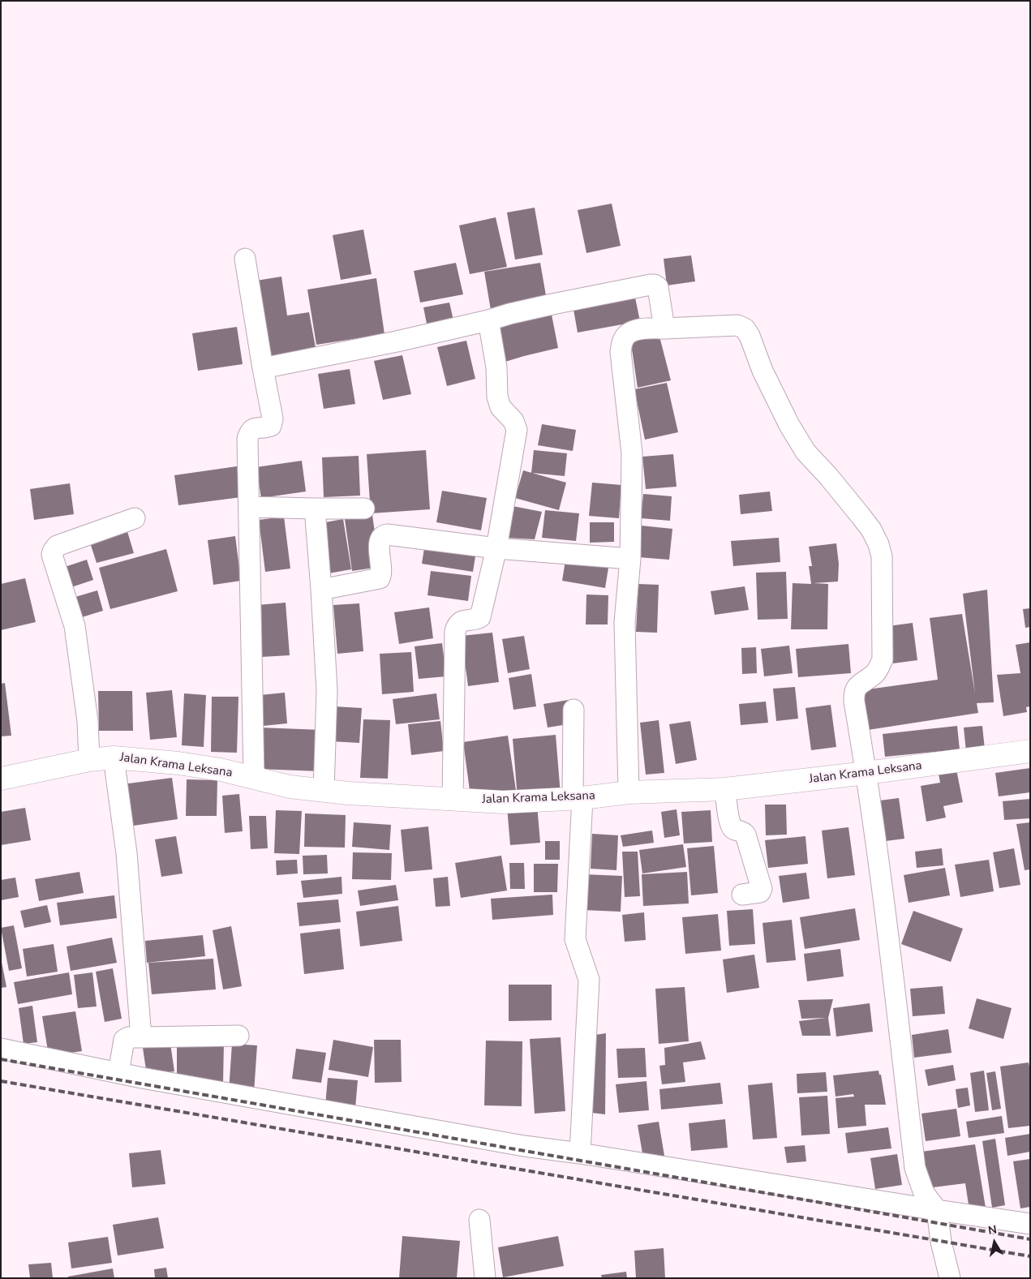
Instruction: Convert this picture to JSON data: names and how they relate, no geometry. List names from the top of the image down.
{
  "streets": {
    "street": ["Jalan Krama Leksana"]
  },
  "north": "top"
}
